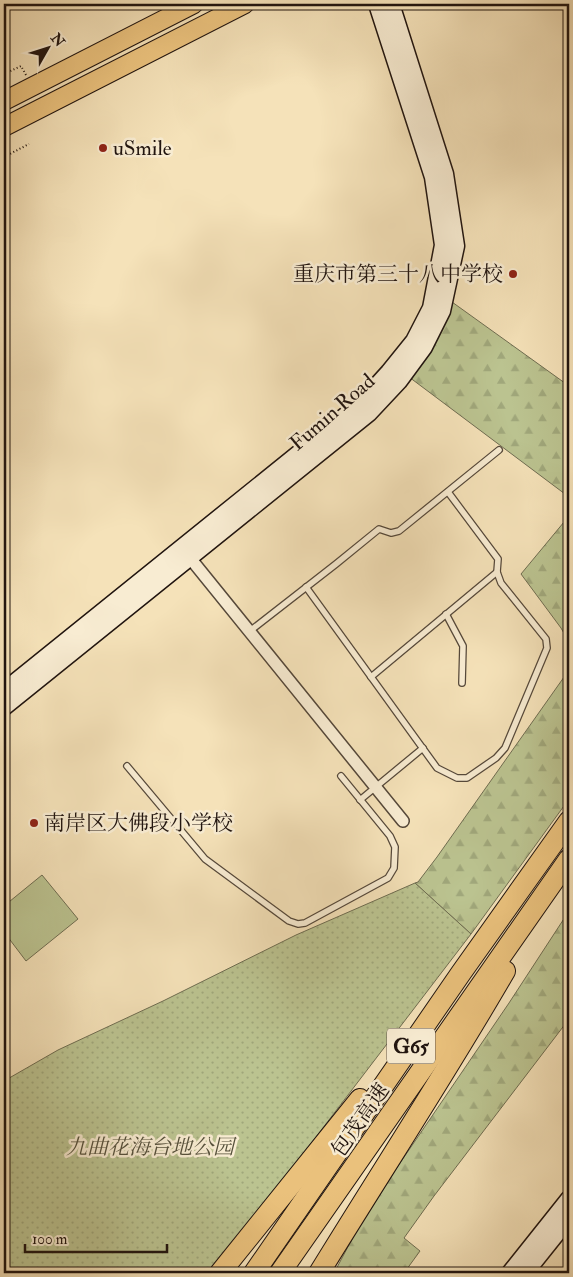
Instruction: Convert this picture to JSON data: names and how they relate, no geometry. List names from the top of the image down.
{
  "streets": {
    "highway": ["G65", "包茂高速"],
    "main road": ["Fumin Road"]
  },
  "parks": ["九曲花海台地公园"],
  "places": ["uSmile", "重庆市第三十八中学校", "南岸区大佛段小学校"],
  "scale_bar": "100 m",
  "north": "top right"
}
